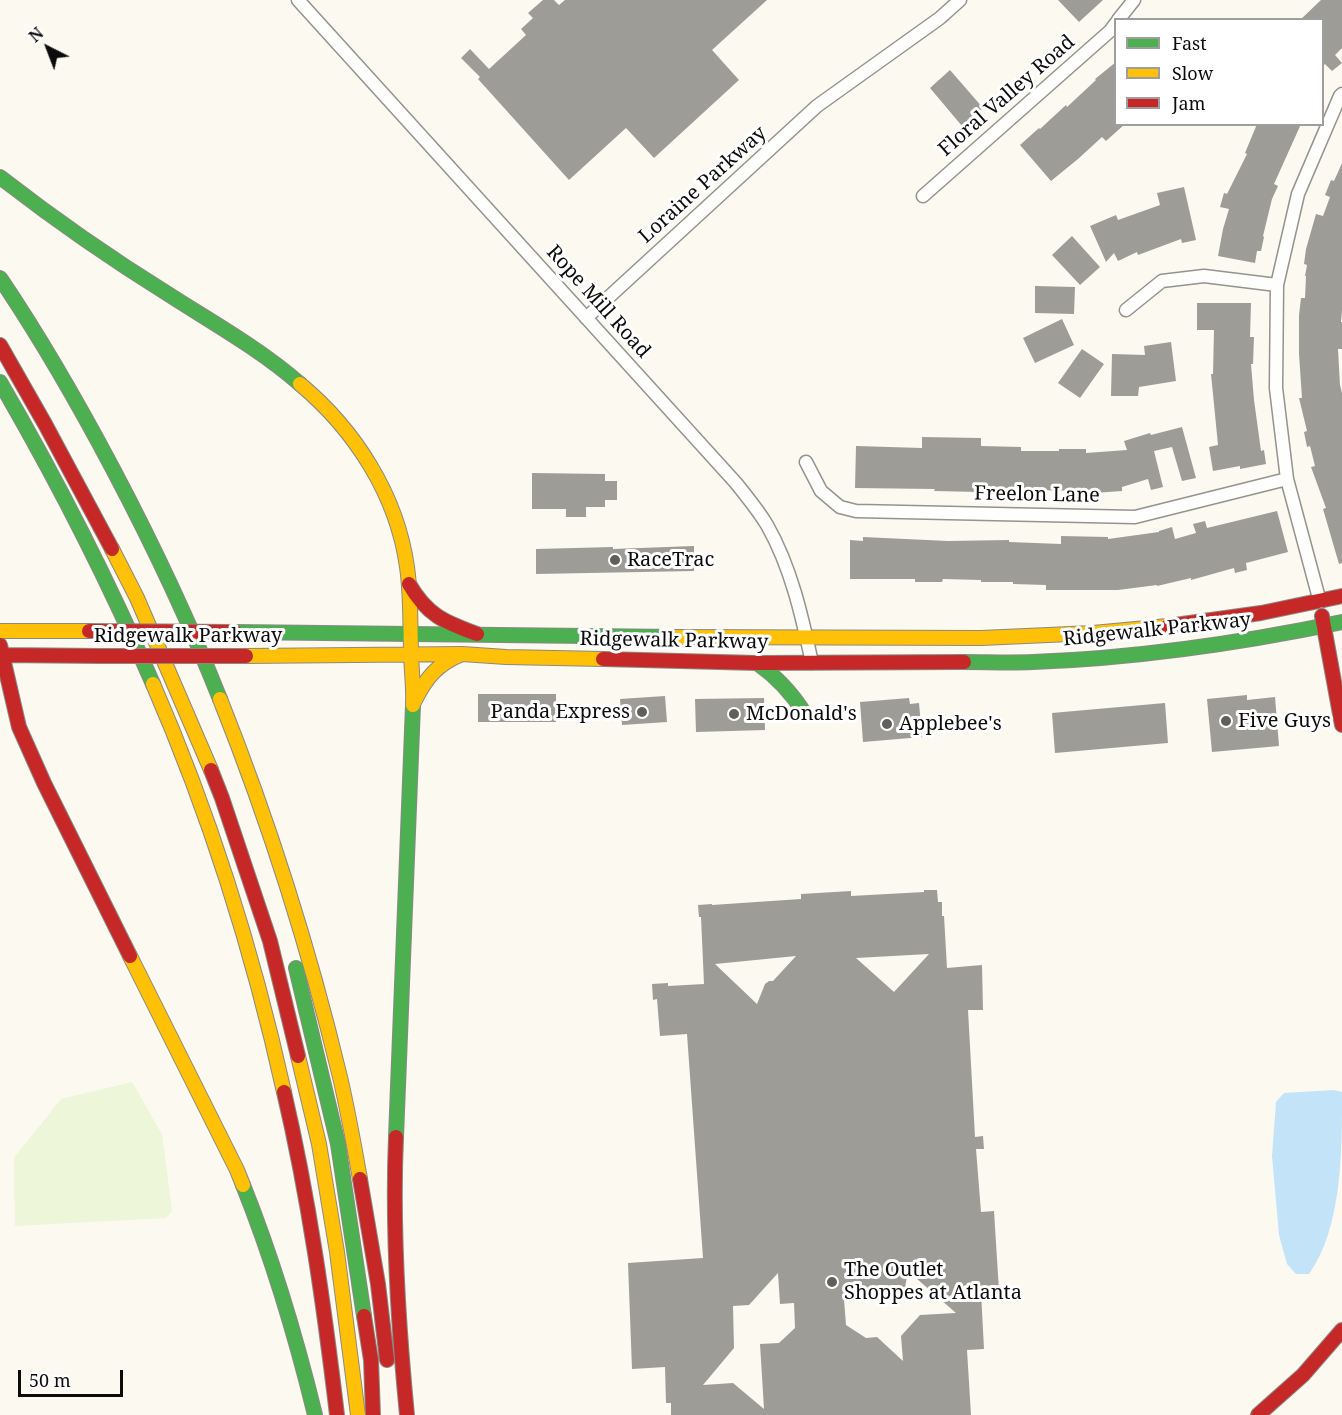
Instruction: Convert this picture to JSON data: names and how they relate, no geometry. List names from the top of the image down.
{
  "streets": {
    "main road": ["Ridgewalk Parkway"],
    "street": [
      "Floral Valley Road",
      "Loraine Parkway",
      "Rope Mill Road",
      "Freelon Lane"
    ]
  },
  "crossings": [
    ["Loraine Parkway", "Rope Mill Road"],
    ["Rope Mill Road", "Ridgewalk Parkway"]
  ],
  "places": [
    "RaceTrac",
    "Panda Express",
    "McDonald's",
    "Five Guys",
    "Applebee's",
    "The Outlet Shoppes at Atlanta"
  ],
  "legend": ["Fast", "Slow", "Jam"],
  "scale_bar": "50 m",
  "north": "top left"
}
